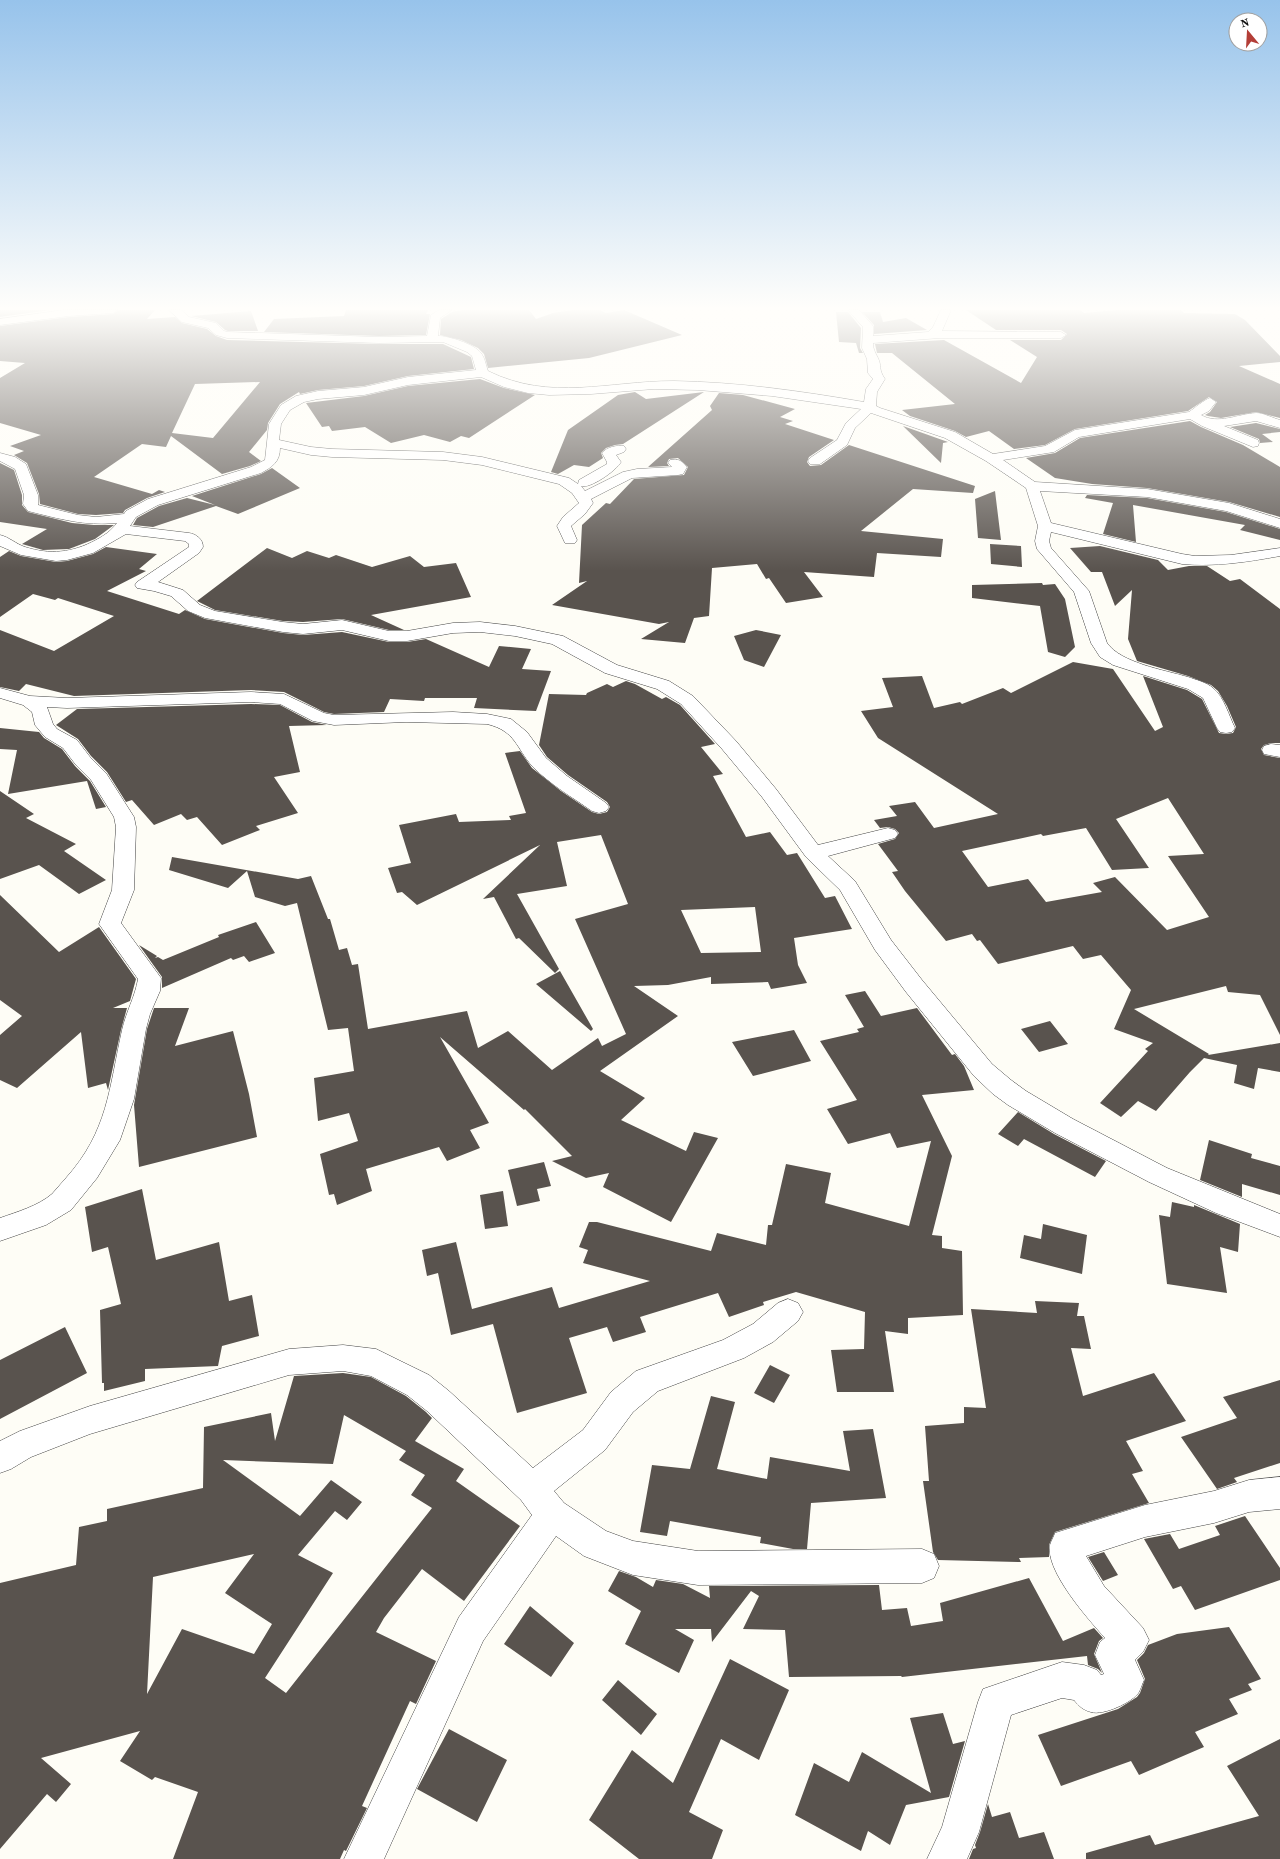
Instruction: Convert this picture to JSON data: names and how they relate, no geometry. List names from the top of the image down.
{
  "north": "top"
}
